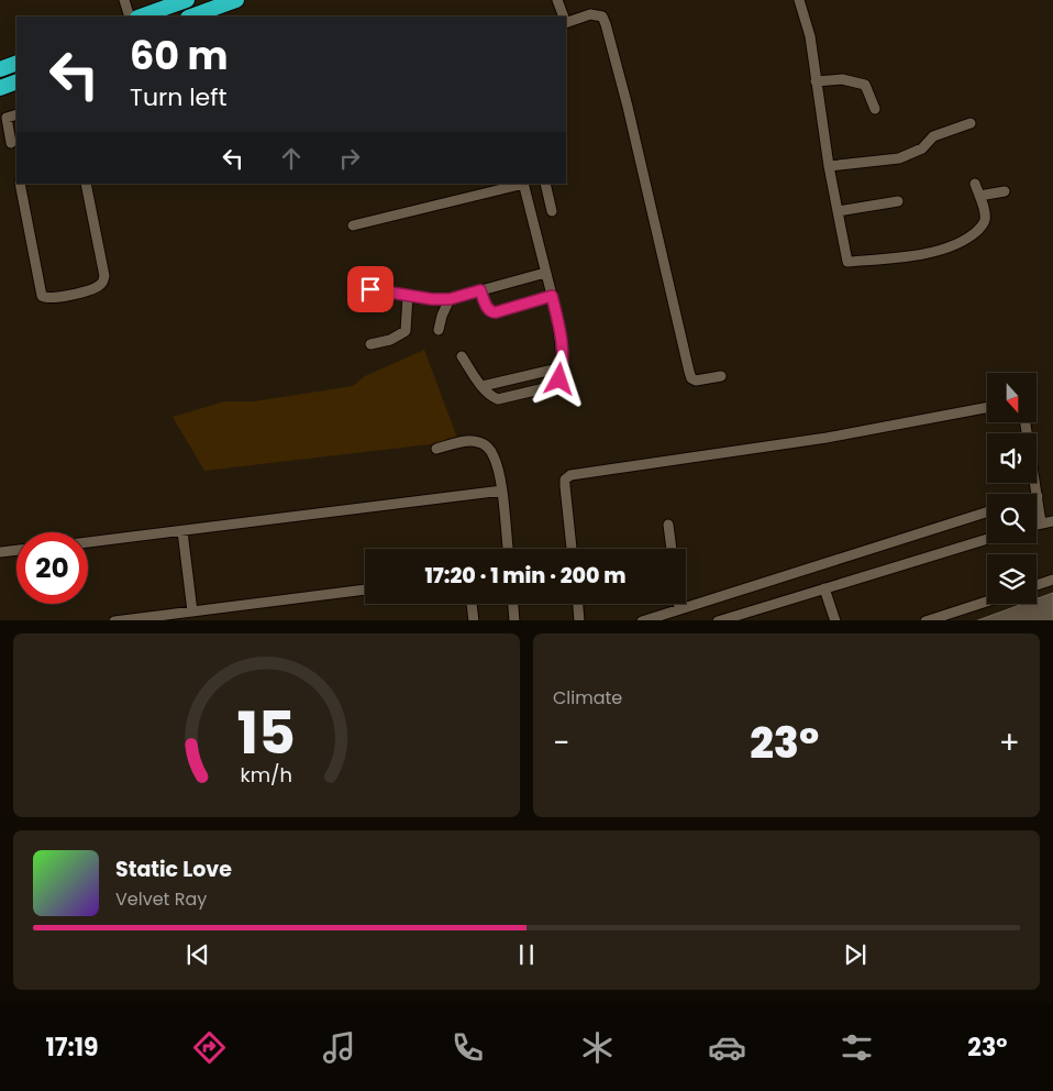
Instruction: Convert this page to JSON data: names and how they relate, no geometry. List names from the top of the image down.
{
  "north": "bottom",
  "page": {
    "turn": ["60 m", "Turn left"],
    "limit": "20",
    "trip": "17:20 · 1 min · 200 m",
    "tile": "Climate",
    "heat": ["−", "23°", "+"],
    "song": ["Static Love", "Velvet Ray"],
    "tabs": ["17:19", "23°"],
    "gauge": ["15", "km/h"]
  }
}
